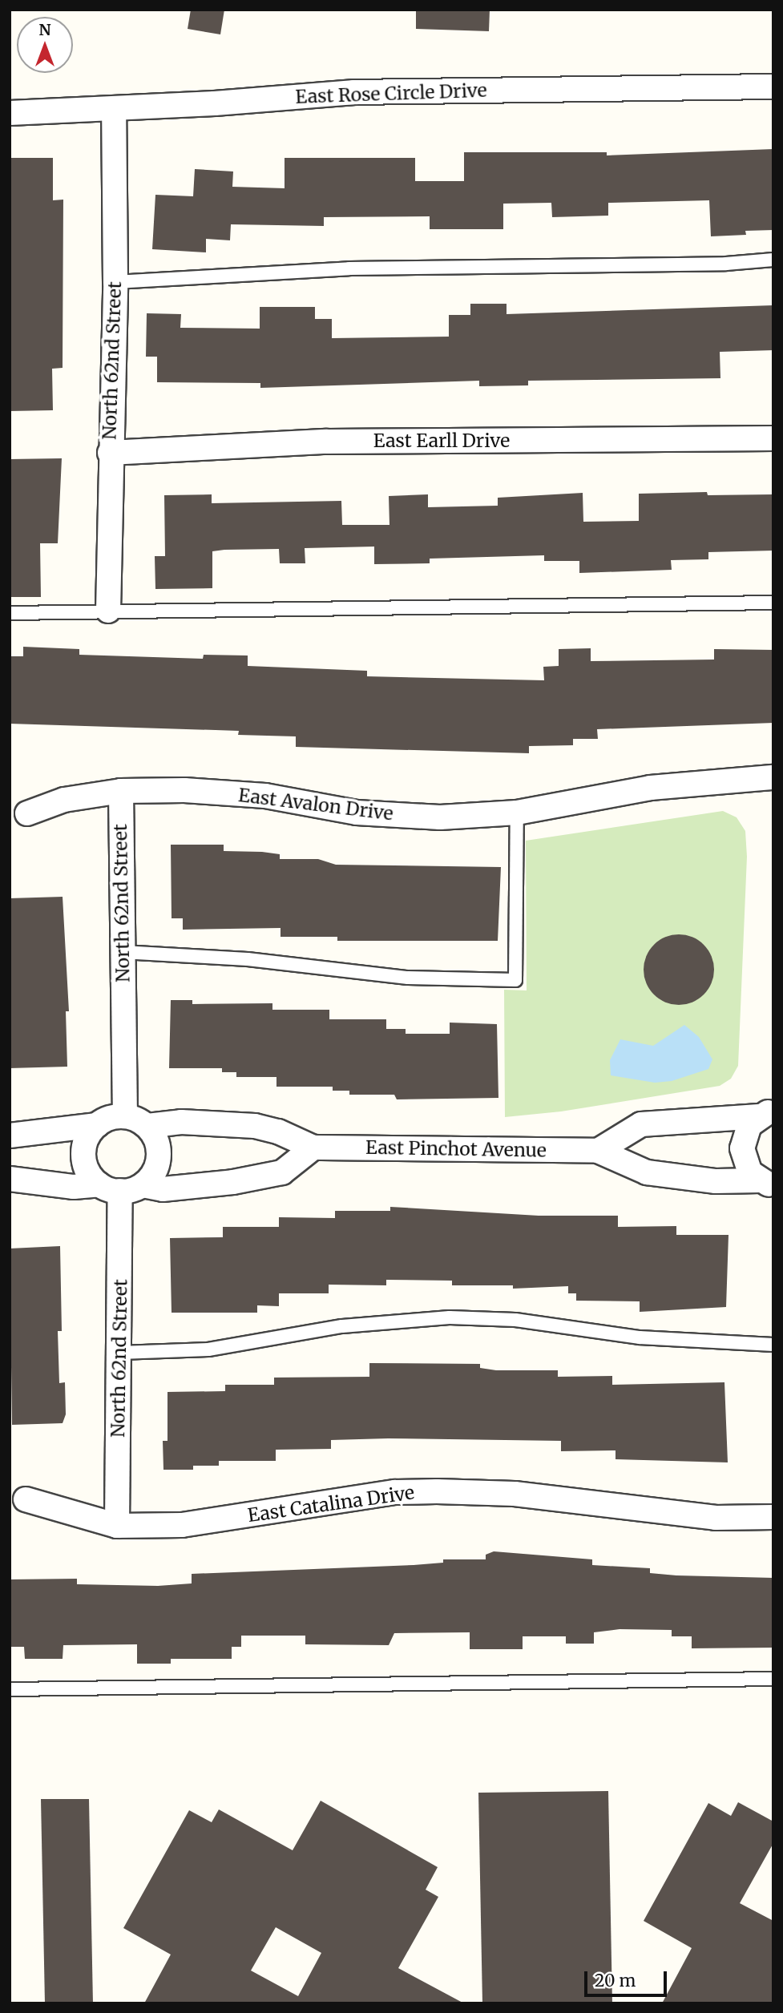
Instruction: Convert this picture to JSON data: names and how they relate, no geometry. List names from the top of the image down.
{
  "streets": {
    "street": [
      "East Rose Circle Drive",
      "North 62nd Street",
      "East Earll Drive",
      "East Avalon Drive",
      "East Pinchot Avenue",
      "East Catalina Drive"
    ]
  },
  "crossings": [
    ["East Rose Circle Drive", "North 62nd Street"],
    ["North 62nd Street", "East Earll Drive"],
    ["North 62nd Street", "East Avalon Drive"],
    ["North 62nd Street", "East Pinchot Avenue"],
    ["North 62nd Street", "East Catalina Drive"]
  ],
  "scale_bar": "20 m",
  "north": "top"
}
